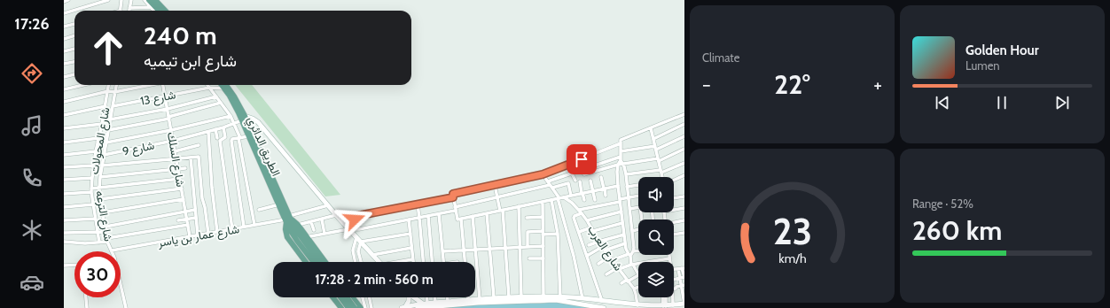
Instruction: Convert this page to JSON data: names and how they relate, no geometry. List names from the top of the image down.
{
  "streets": {
    "main road": ["الطريق الدائري"],
    "street": [
      "شارع 13",
      "شارع المحولات",
      "شارع 9",
      "شارع السلك",
      "شارع الترعه",
      "شارع عمار بن ياسر",
      "شارع العرب"
    ]
  },
  "crossings": [
    ["شارع 13", "الطريق الدائري"],
    ["شارع 13", "شارع السلك"],
    ["شارع 13", "شارع الترعه"],
    ["شارع المحولات", "شارع 9"],
    ["الطريق الدائري", "شارع 9"],
    ["الطريق الدائري", "شارع عمار بن ياسر"],
    ["شارع 9", "شارع السلك"],
    ["شارع 9", "شارع الترعه"],
    ["شارع السلك", "شارع عمار بن ياسر"],
    ["شارع الترعه", "شارع عمار بن ياسر"]
  ],
  "page": {
    "tabs": "17:26",
    "tile": [
      "Climate",
      ["Range · 52%", "260 km"]
    ],
    "turn": ["240 m", "شارع ابن تيميه"],
    "song": ["Golden Hour", "Lumen"],
    "heat": ["−", "22°", "+"],
    "limit": "30",
    "trip": "17:28 · 2 min · 560 m",
    "gauge": ["23", "km/h"]
  }
}
